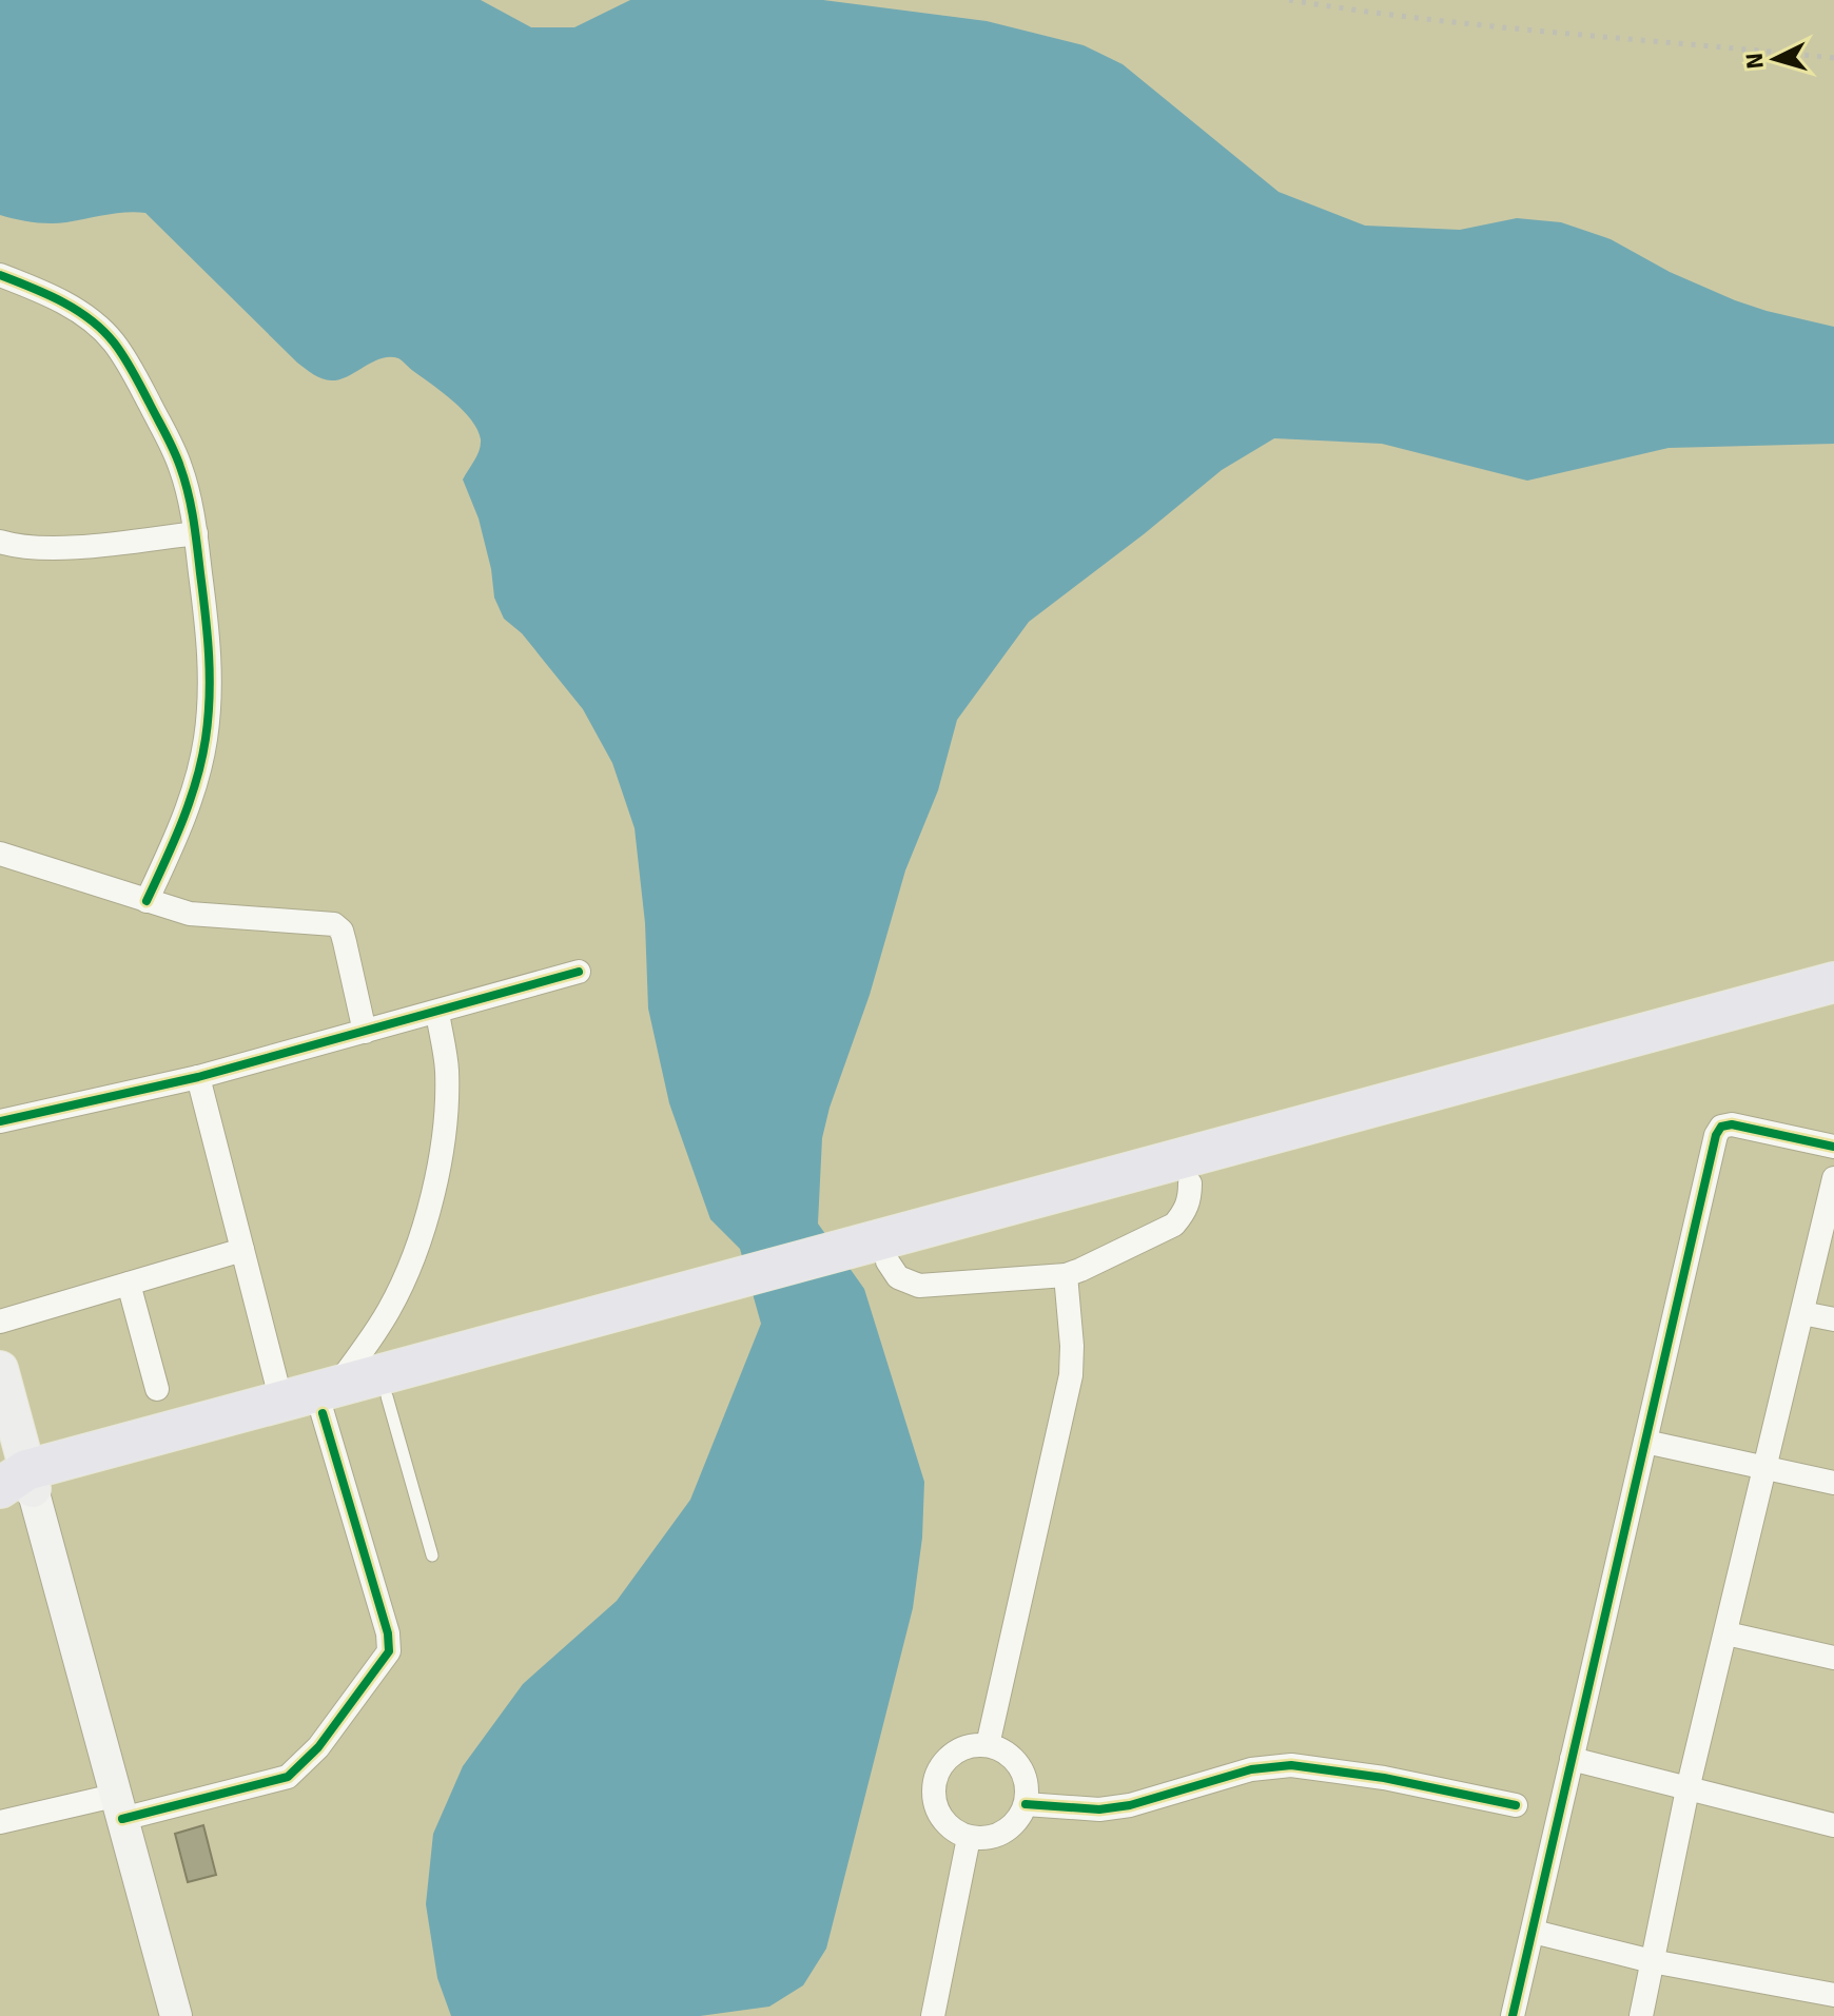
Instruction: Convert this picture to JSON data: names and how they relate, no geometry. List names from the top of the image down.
{
  "north": "left"
}
